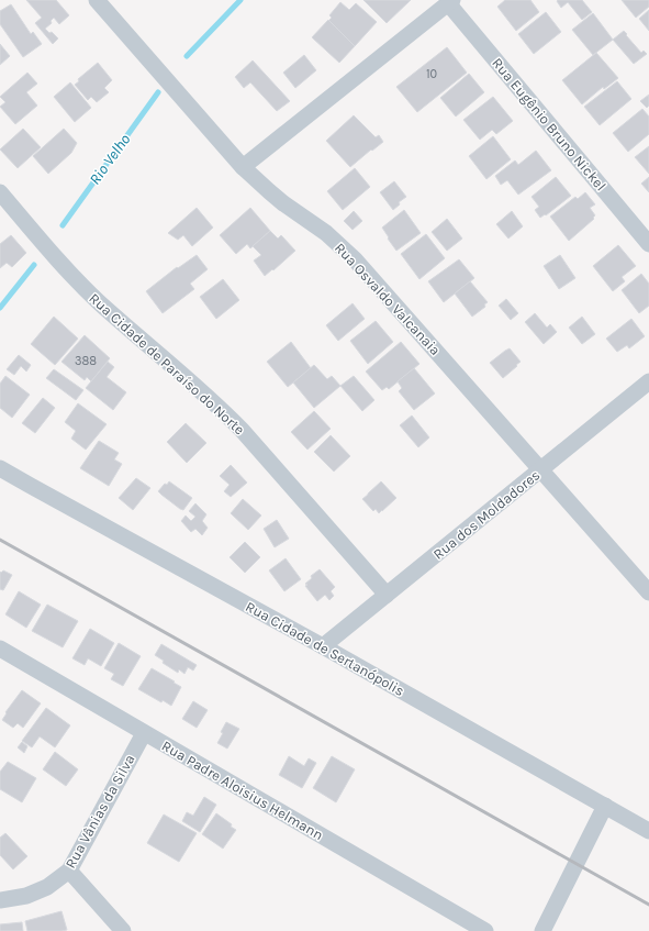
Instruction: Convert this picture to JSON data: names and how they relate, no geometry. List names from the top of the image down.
{
  "streets": {
    "street": [
      "Rua Eugênio Bruno Nickel",
      "Rua Osvaldo Valcanaia",
      "Rua Cidade de Paraíso do Norte",
      "Rua dos Moldadores",
      "Rua Cidade de Sertanópolis",
      "Rua Padre Aloisius Helmann",
      "Rua Vânias da Silva"
    ]
  },
  "crossings": [
    ["Rua Osvaldo Valcanaia", "Rua dos Moldadores"],
    ["Rua Cidade de Paraíso do Norte", "Rua dos Moldadores"],
    ["Rua dos Moldadores", "Rua Cidade de Sertanópolis"],
    ["Rua Padre Aloisius Helmann", "Rua Vânias da Silva"]
  ],
  "water": ["Rio Velho"],
  "house_numbers": ["10", "388"]
}
